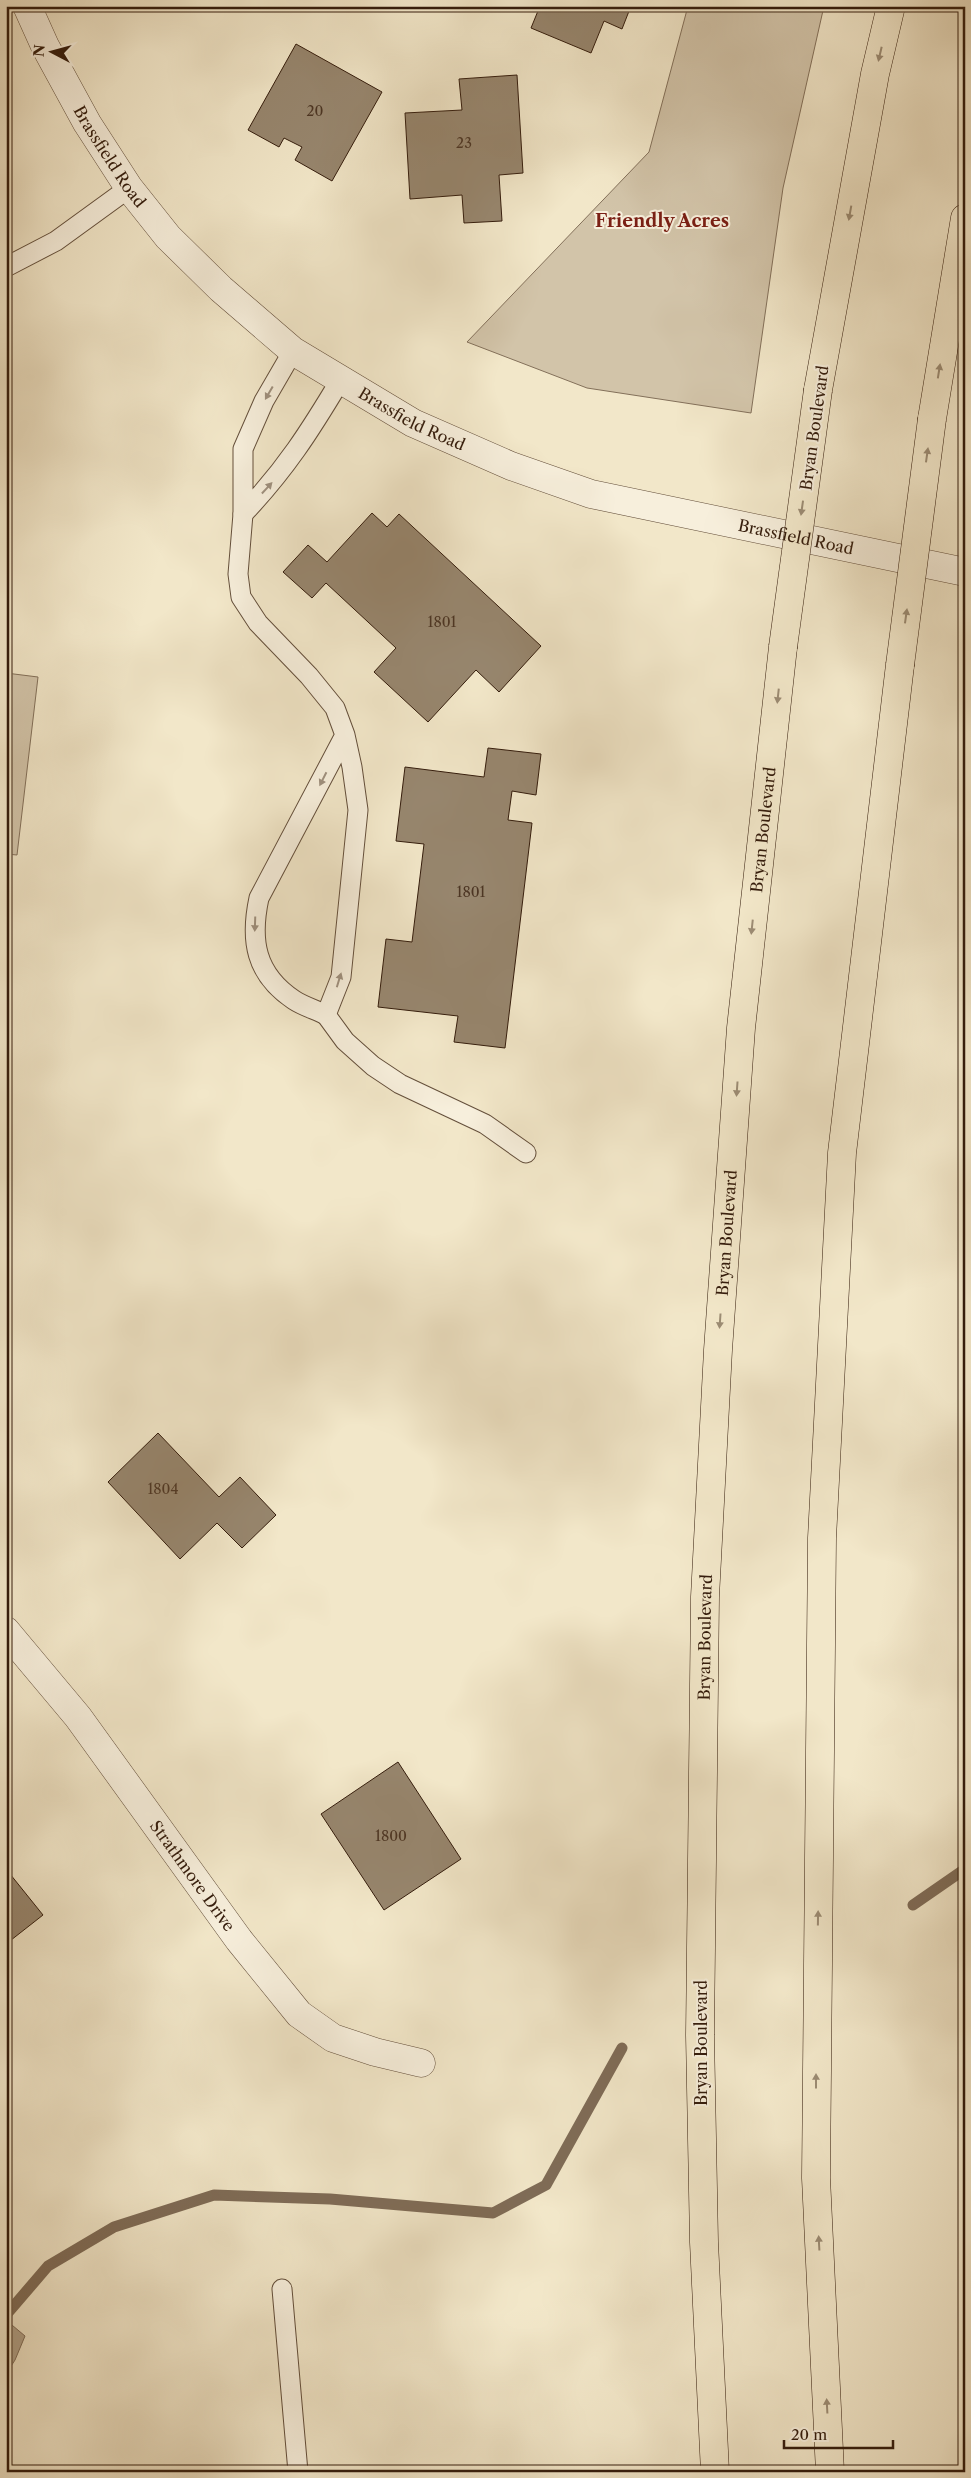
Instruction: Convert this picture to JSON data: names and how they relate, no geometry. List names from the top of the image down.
{
  "streets": {
    "highway": ["Bryan Boulevard"],
    "street": ["Brassfield Road", "Strathmore Drive"]
  },
  "districts": ["Friendly Acres"],
  "house_numbers": [
    "20",
    "23",
    "1801",
    "1801",
    "1804",
    "1800"
  ],
  "scale_bar": "20 m",
  "north": "left"
}
